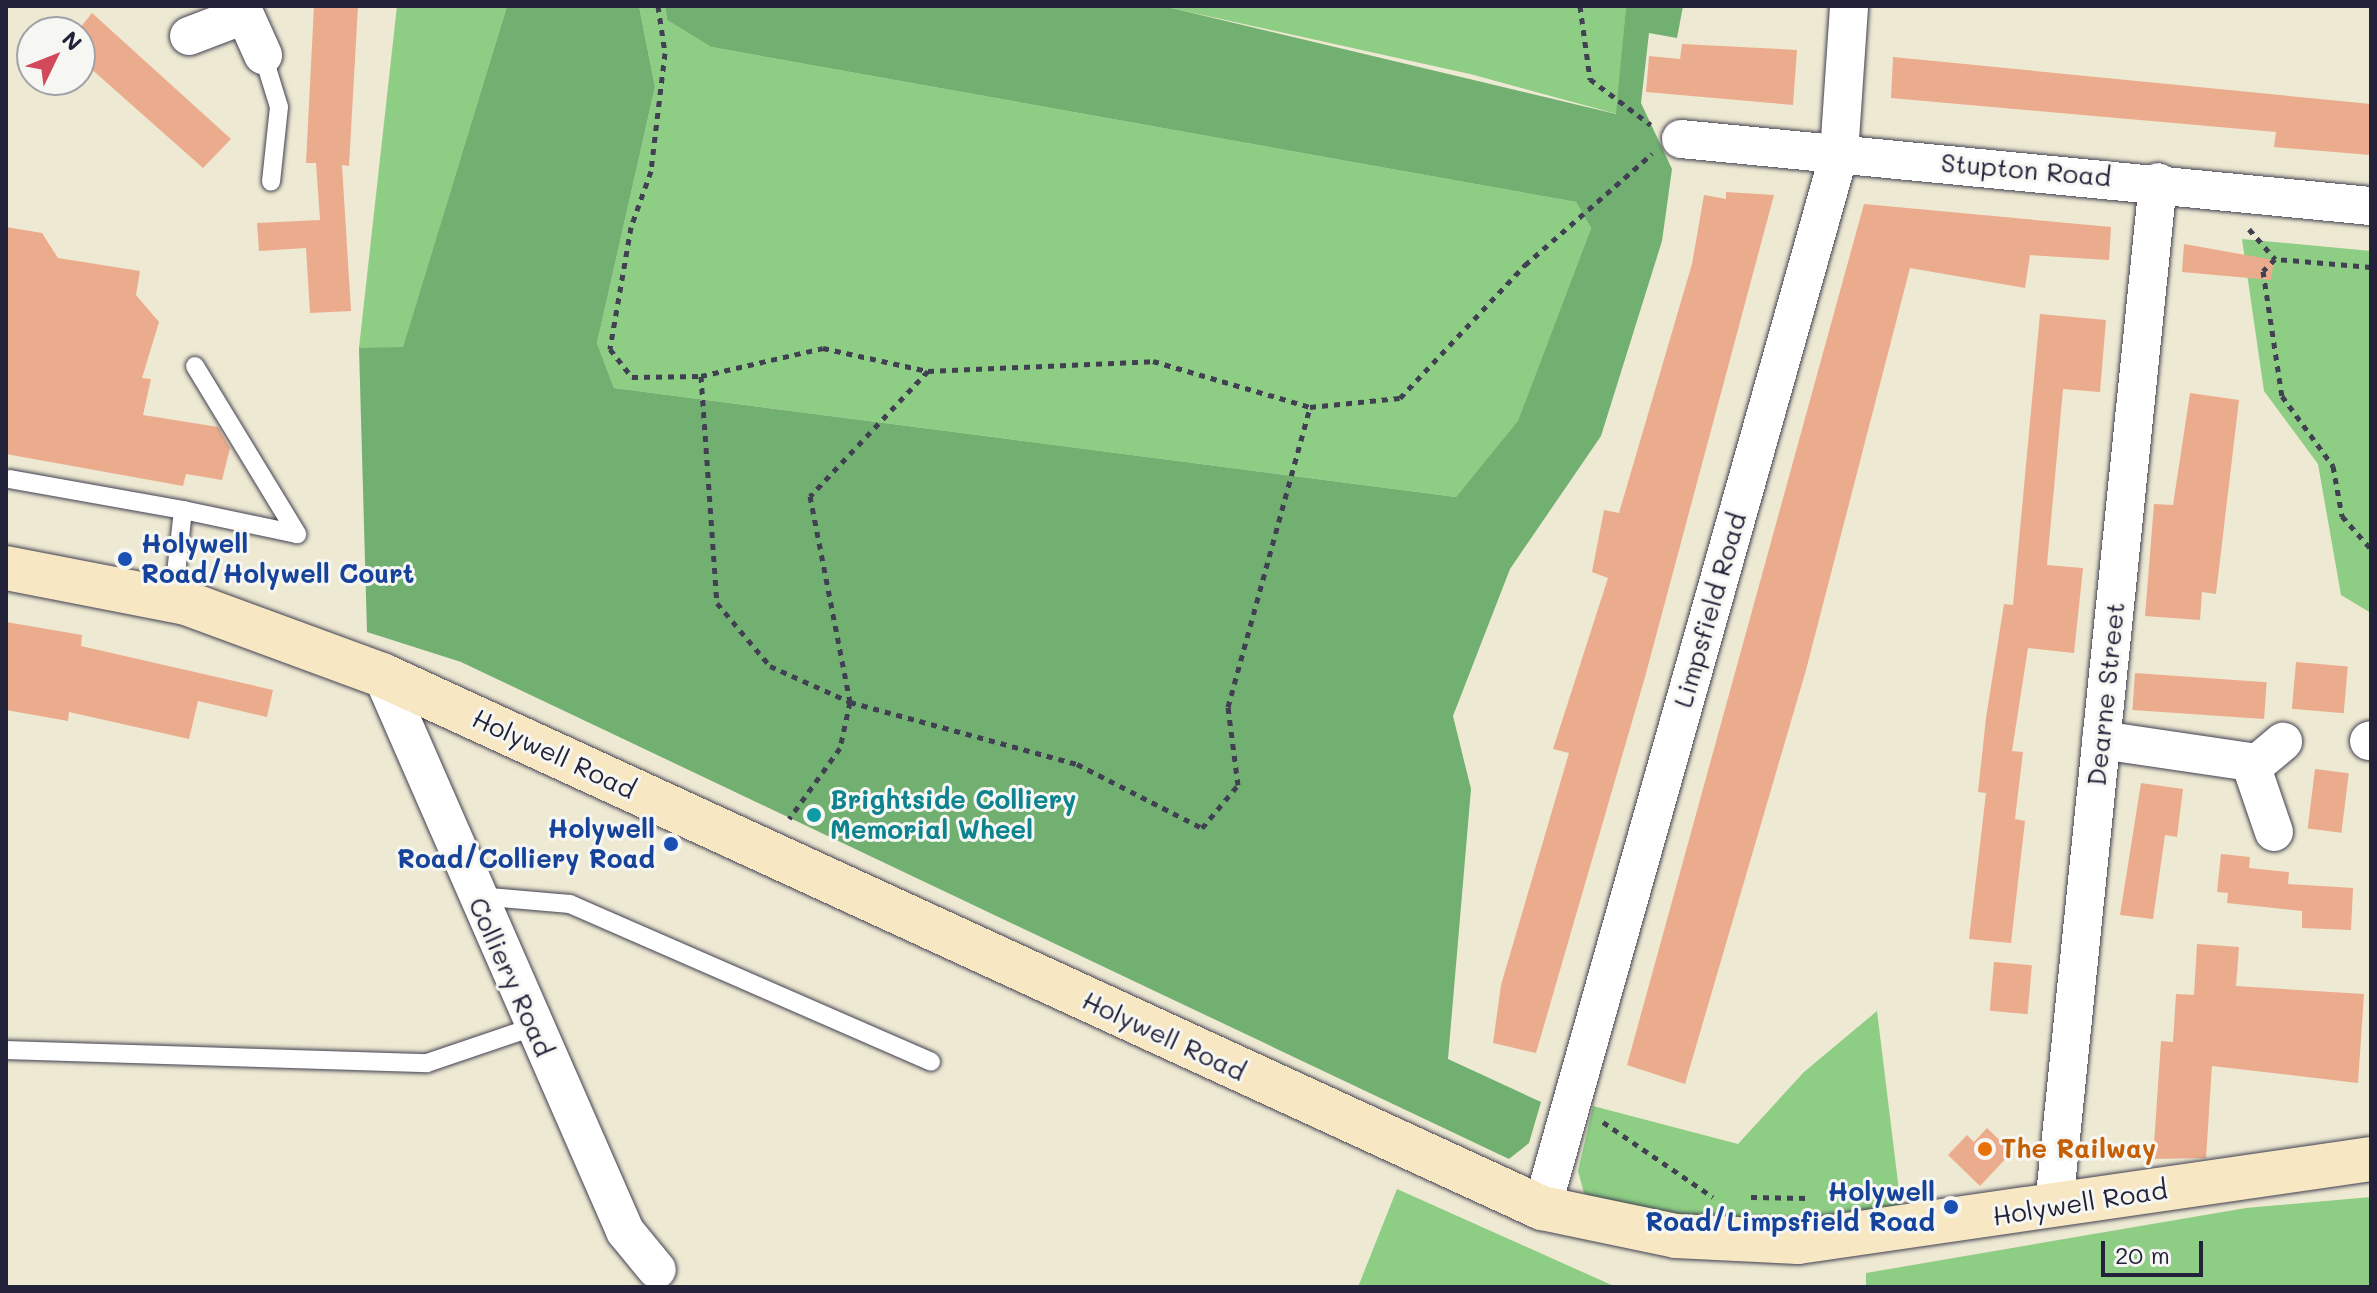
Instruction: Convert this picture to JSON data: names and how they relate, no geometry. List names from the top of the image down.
{
  "streets": {
    "main road": ["Holywell Road"],
    "street": [
      "Stupton Road",
      "Limpsfield Road",
      "Dearne Street",
      "Colliery Road"
    ]
  },
  "crossings": [
    ["Stupton Road", "Limpsfield Road"],
    ["Stupton Road", "Dearne Street"],
    ["Limpsfield Road", "Holywell Road"],
    ["Dearne Street", "Holywell Road"],
    ["Holywell Road", "Colliery Road"]
  ],
  "places": [
    "Holywell Road/Holywell Court",
    "Brightside Colliery Memorial Wheel",
    "Holywell Road/Colliery Road",
    "The Railway",
    "Holywell Road/Limpsfield Road"
  ],
  "scale_bar": "20 m",
  "north": "top right"
}
